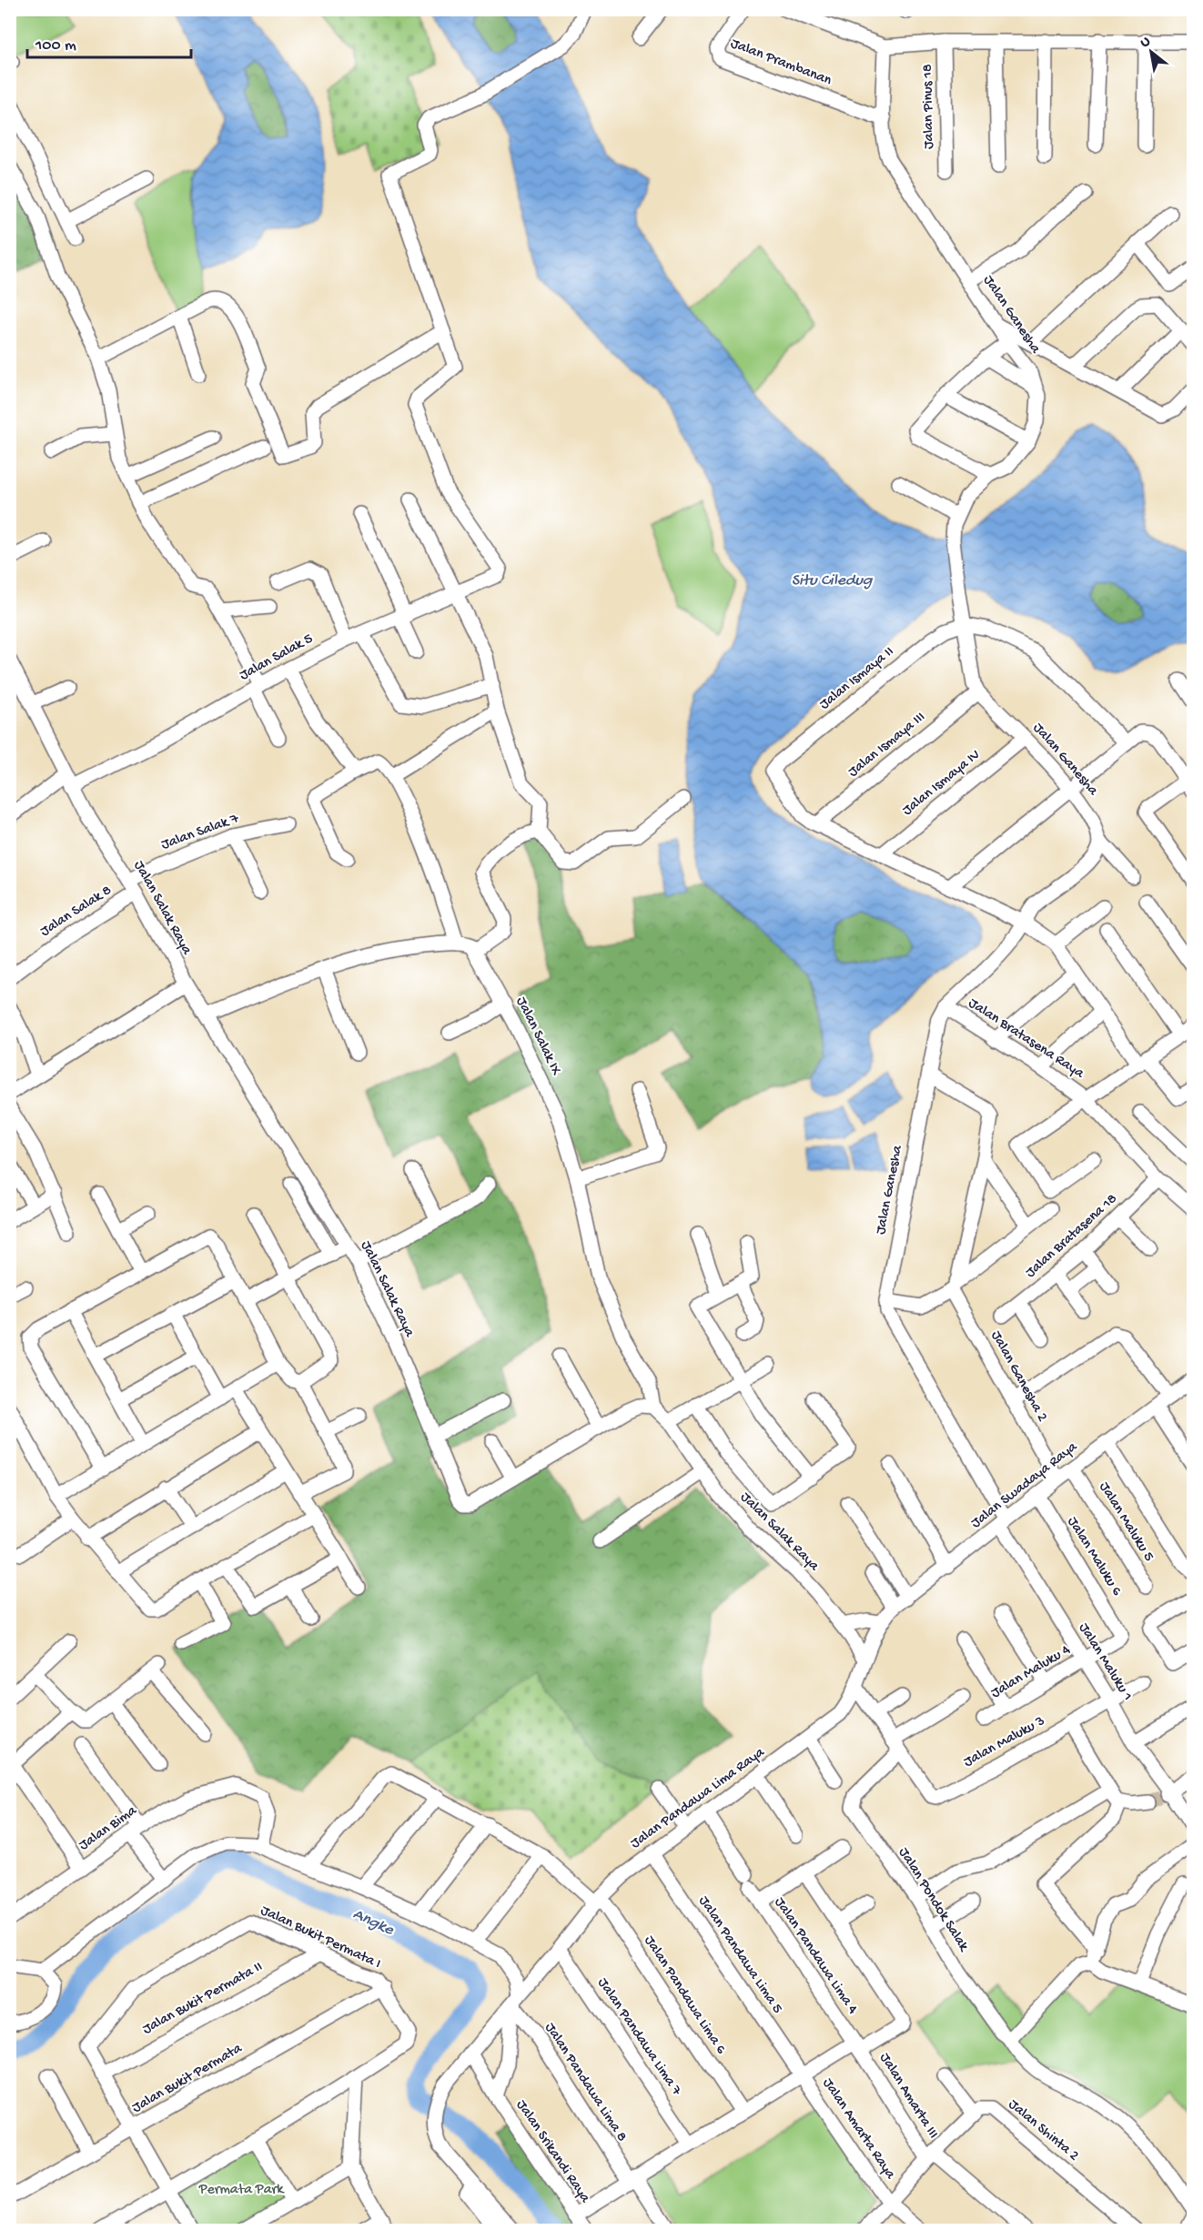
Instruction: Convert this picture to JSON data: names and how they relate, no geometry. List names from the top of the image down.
{
  "streets": {
    "street": [
      "Jalan Prambanan",
      "Jalan Pinus 18",
      "Jalan Ganesha",
      "Jalan Salak 5",
      "Jalan Ismaya II",
      "Jalan Ismaya III",
      "Jalan Ismaya IV",
      "Jalan Salak 7",
      "Jalan Salak Raya",
      "Jalan Salak 8",
      "Jalan Salak IX",
      "Jalan Bratasena Raya",
      "Jalan Bratasena 18",
      "Jalan Ganesha 2",
      "Jalan Swadaya Raya",
      "Jalan Maluku 5",
      "Jalan Maluku 6",
      "Jalan Maluku 1",
      "Jalan Maluku 4",
      "Jalan Maluku 3",
      "Jalan Pandawa Lima Raya",
      "Jalan Bima",
      "Jalan Pondok Salak",
      "Jalan Bukit Permata I",
      "Jalan Pandawa Lima 5",
      "Jalan Pandawa Lima 4",
      "Jalan Pandawa Lima 6",
      "Jalan Bukit Permata II",
      "Jalan Pandawa Lima 7",
      "Jalan Bukit Permata",
      "Jalan Pandawa Lima 8",
      "Jalan Amarta III",
      "Jalan Amarta Raya",
      "Jalan Shinta 2",
      "Jalan Srikandi Raya"
    ]
  },
  "crossings": [
    ["Jalan Prambanan", "Jalan Ganesha"],
    ["Jalan Ganesha", "Jalan Ismaya II"],
    ["Jalan Ganesha", "Jalan Ismaya III"],
    ["Jalan Ganesha", "Jalan Ismaya IV"],
    ["Jalan Ganesha", "Jalan Bratasena Raya"],
    ["Jalan Salak 5", "Jalan Salak Raya"],
    ["Jalan Ismaya II", "Jalan Ismaya III"],
    ["Jalan Salak 7", "Jalan Salak Raya"],
    ["Jalan Salak 7", "Jalan Salak 8"],
    ["Jalan Salak Raya", "Jalan Salak 8"],
    ["Jalan Salak Raya", "Jalan Salak IX"],
    ["Jalan Salak Raya", "Jalan Pandawa Lima Raya"],
    ["Jalan Bratasena Raya", "Jalan Bratasena 18"],
    ["Jalan Ganesha 2", "Jalan Swadaya Raya"],
    ["Jalan Swadaya Raya", "Jalan Maluku 5"],
    ["Jalan Swadaya Raya", "Jalan Maluku 6"],
    ["Jalan Swadaya Raya", "Jalan Maluku 1"],
    ["Jalan Swadaya Raya", "Jalan Pandawa Lima Raya"],
    ["Jalan Maluku 6", "Jalan Maluku 4"],
    ["Jalan Maluku 1", "Jalan Maluku 4"],
    ["Jalan Maluku 1", "Jalan Maluku 3"],
    ["Jalan Maluku 3", "Jalan Pondok Salak"],
    ["Jalan Pandawa Lima Raya", "Jalan Pandawa Lima 5"],
    ["Jalan Pandawa Lima Raya", "Jalan Pandawa Lima 4"],
    ["Jalan Pandawa Lima Raya", "Jalan Pandawa Lima 6"],
    ["Jalan Pandawa Lima Raya", "Jalan Pandawa Lima 7"],
    ["Jalan Pandawa Lima Raya", "Jalan Pandawa Lima 8"],
    ["Jalan Pandawa Lima Raya", "Jalan Srikandi Raya"],
    ["Jalan Bukit Permata I", "Jalan Bukit Permata II"],
    ["Jalan Bukit Permata I", "Jalan Bukit Permata"],
    ["Jalan Pandawa Lima 5", "Jalan Amarta Raya"],
    ["Jalan Pandawa Lima 4", "Jalan Amarta III"],
    ["Jalan Pandawa Lima 8", "Jalan Srikandi Raya"]
  ],
  "water": ["Situ Ciledug", "Angke"],
  "parks": ["Permata Park"],
  "scale_bar": "100 m",
  "north": "top left"
}
